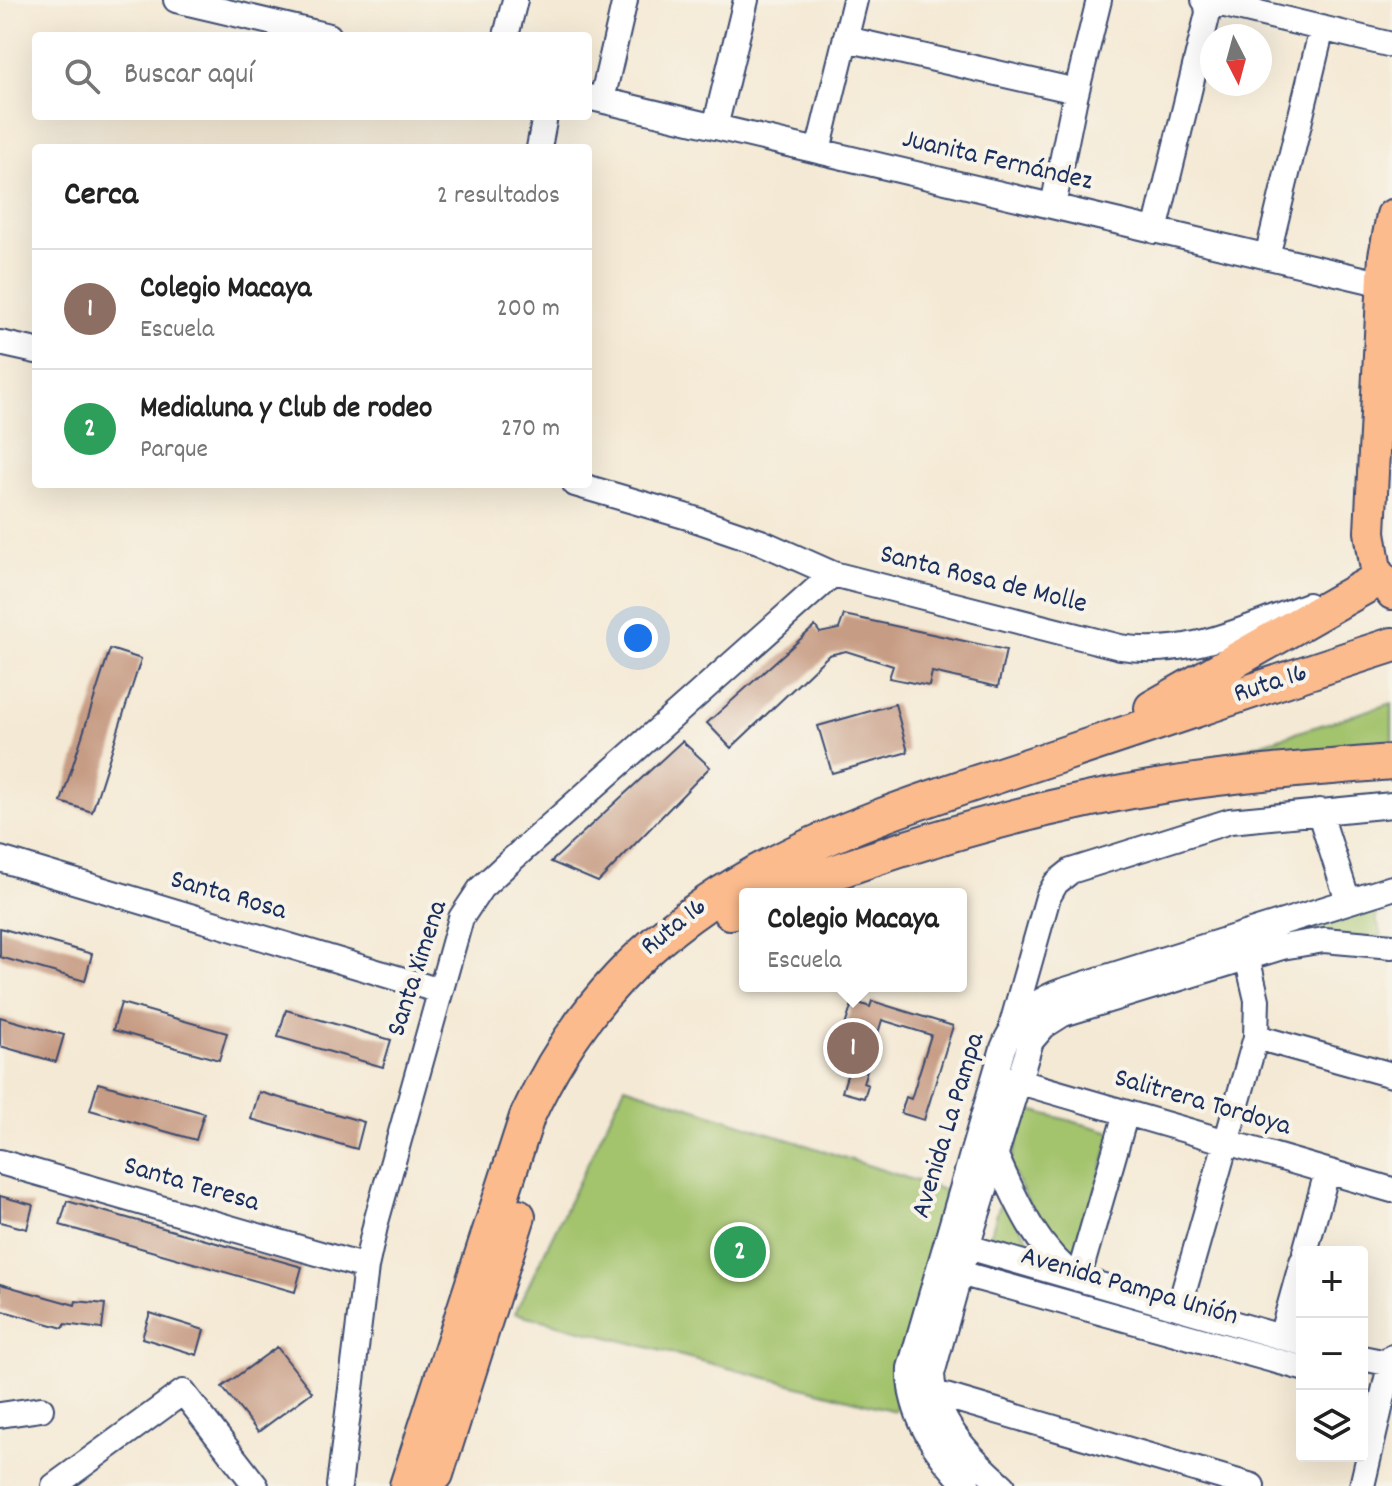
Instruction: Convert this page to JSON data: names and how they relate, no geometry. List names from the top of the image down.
{
  "streets": {
    "highway": ["Ruta 16"],
    "street": [
      "Juanita Fernández",
      "Santa Rosa de Molle",
      "Santa Rosa",
      "Santa Ximena",
      "Salitrera Tordoya",
      "Avenida La Pampa",
      "Santa Teresa",
      "Avenida Pampa Unión"
    ]
  },
  "crossings": [
    ["Santa Rosa de Molle", "Santa Ximena"],
    ["Santa Rosa", "Santa Ximena"],
    ["Santa Ximena", "Santa Teresa"],
    ["Salitrera Tordoya", "Avenida La Pampa"],
    ["Avenida La Pampa", "Avenida Pampa Unión"]
  ],
  "north": "bottom",
  "page": {
    "search": "Buscar aquí",
    "heading": ["Cerca", "2 resultados"],
    "list": [
      {
        "mark": "1",
        "name": "Colegio Macaya",
        "note": "Escuela",
        "value": "200 m"
      },
      {
        "mark": "2",
        "name": "Medialuna y Club de rodeo",
        "note": "Parque",
        "value": "270 m"
      }
    ],
    "popup": ["Colegio Macaya", "Escuela"],
    "pins": ["1", "2"],
    "map_buttons": ["+", "−"]
  }
}
